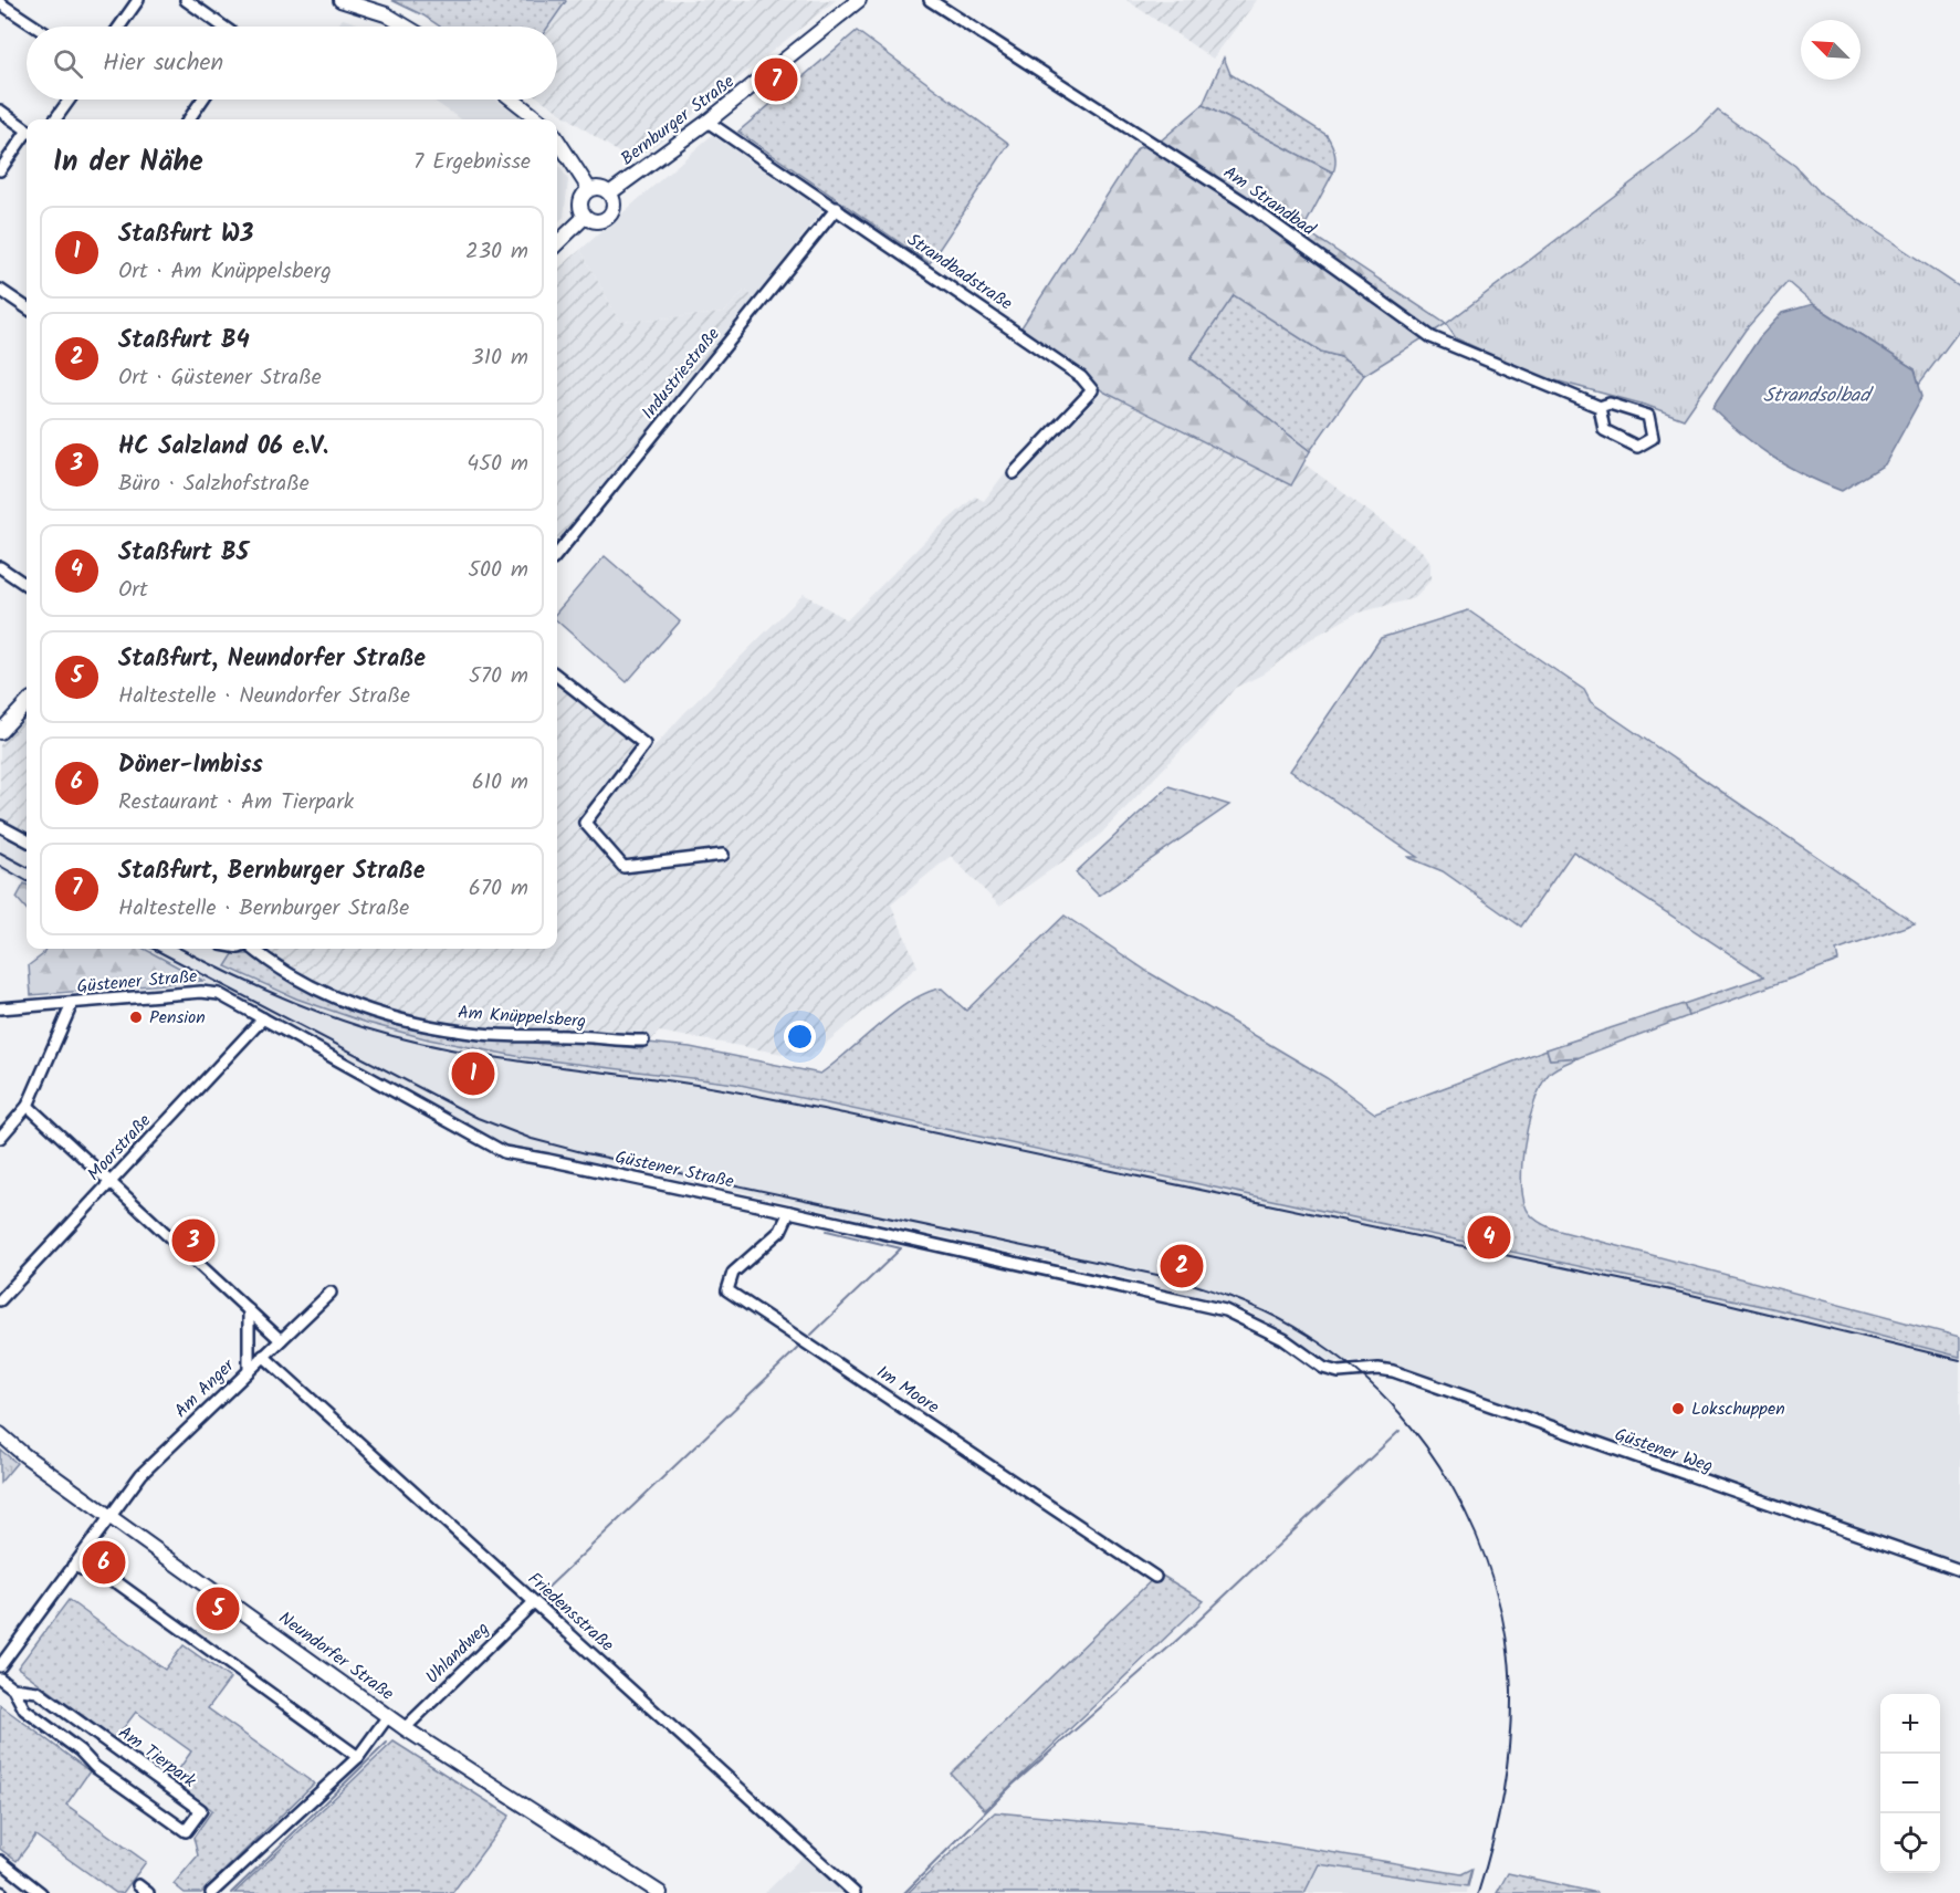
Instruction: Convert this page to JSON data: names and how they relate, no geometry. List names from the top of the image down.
{
  "streets": {
    "main road": ["Bernburger Straße", "Neundorfer Straße"],
    "street": [
      "Am Strandbad",
      "Strandbadstraße",
      "Industriestraße",
      "Güstener Straße",
      "Am Knüppelsberg",
      "Moorstraße",
      "Am Anger",
      "Im Moore",
      "Güstener Weg",
      "Friedensstraße",
      "Uhlandweg",
      "Am Tierpark"
    ]
  },
  "crossings": [
    ["Bernburger Straße", "Strandbadstraße"],
    ["Strandbadstraße", "Industriestraße"],
    ["Güstener Straße", "Moorstraße"],
    ["Güstener Straße", "Im Moore"],
    ["Güstener Straße", "Güstener Weg"],
    ["Am Anger", "Friedensstraße"],
    ["Am Anger", "Neundorfer Straße"],
    ["Friedensstraße", "Uhlandweg"],
    ["Uhlandweg", "Neundorfer Straße"]
  ],
  "water": ["Strandsolbad"],
  "places": ["Pension", "Lokschuppen"],
  "north": "top left",
  "page": {
    "search": "Hier suchen",
    "pins": [
      "7",
      "1",
      "4",
      "3",
      "2",
      "6",
      "5"
    ],
    "heading": ["In der Nähe", "7 Ergebnisse"],
    "list": [
      {
        "mark": "1",
        "name": "Staßfurt W3",
        "note": "Ort · Am Knüppelsberg",
        "value": "230 m"
      },
      {
        "mark": "2",
        "name": "Staßfurt B4",
        "note": "Ort · Güstener Straße",
        "value": "310 m"
      },
      {
        "mark": "3",
        "name": "HC Salzland 06 e.V.",
        "note": "Büro · Salzhofstraße",
        "value": "450 m"
      },
      {
        "mark": "4",
        "name": "Staßfurt B5",
        "note": "Ort",
        "value": "500 m"
      },
      {
        "mark": "5",
        "name": "Staßfurt, Neundorfer Straße",
        "note": "Haltestelle · Neundorfer Straße",
        "value": "570 m"
      },
      {
        "mark": "6",
        "name": "Döner-Imbiss",
        "note": "Restaurant · Am Tierpark",
        "value": "610 m"
      },
      {
        "mark": "7",
        "name": "Staßfurt, Bernburger Straße",
        "note": "Haltestelle · Bernburger Straße",
        "value": "670 m"
      }
    ],
    "map_buttons": ["+", "−"]
  }
}
